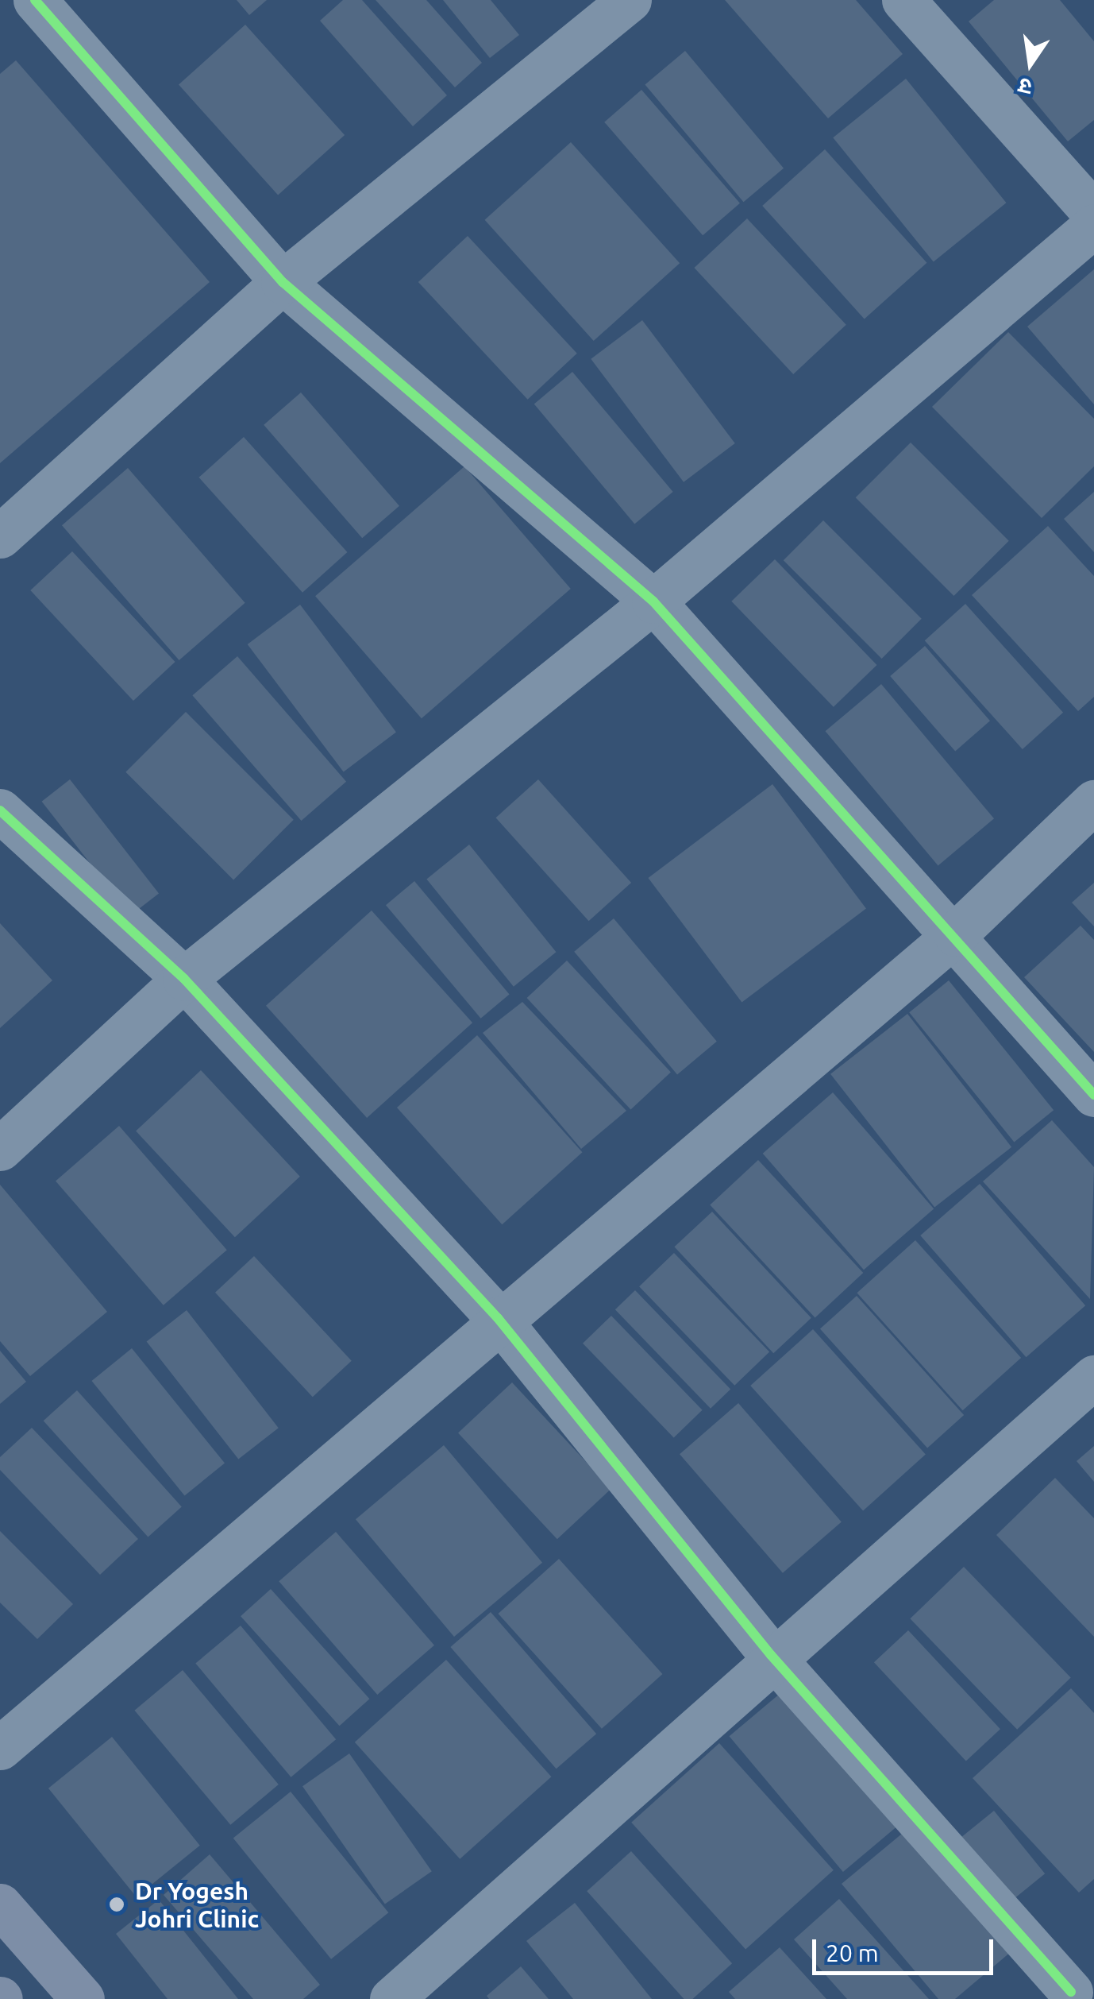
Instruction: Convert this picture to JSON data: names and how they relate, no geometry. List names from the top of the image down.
{
  "places": ["Dr Yogesh Johri Clinic"],
  "scale_bar": "20 m",
  "north": "bottom"
}
